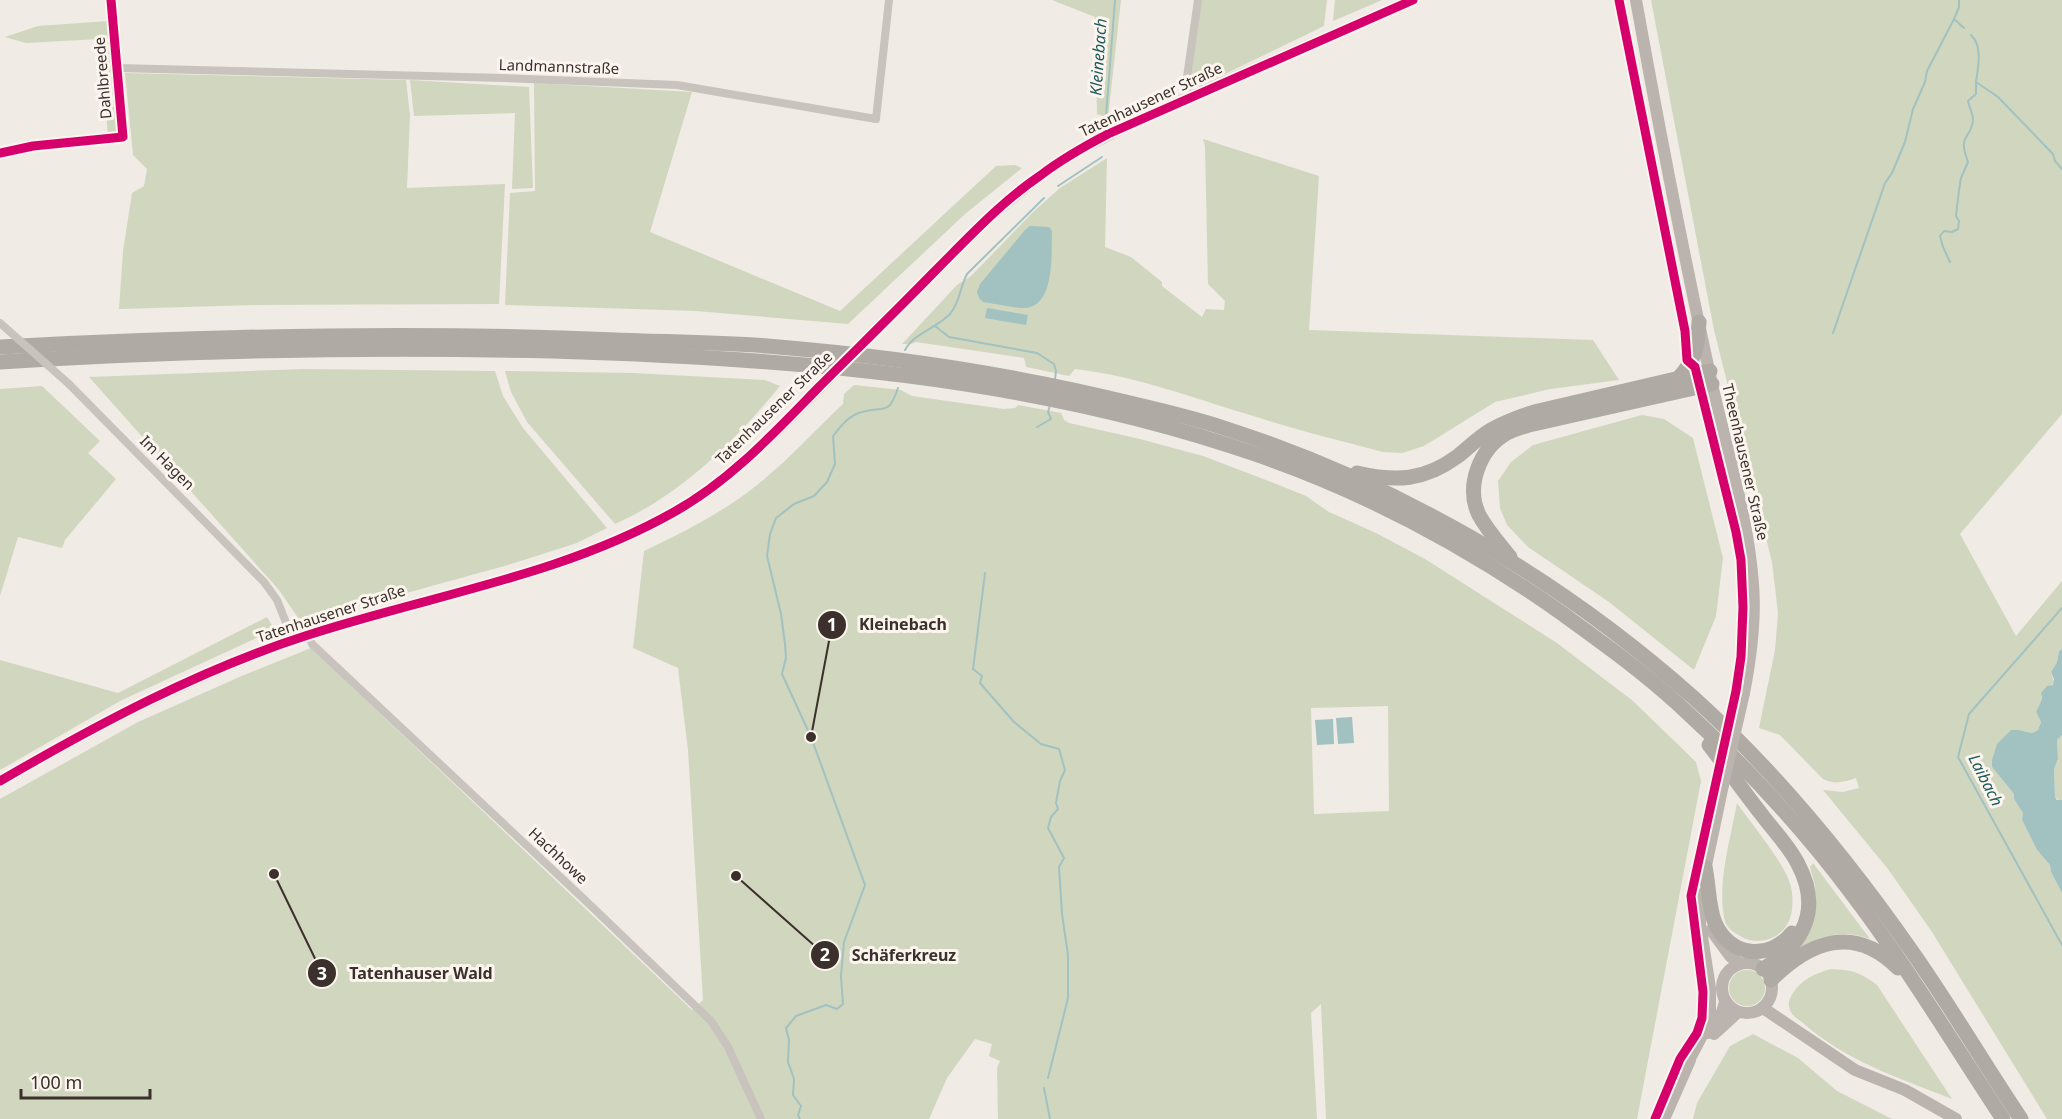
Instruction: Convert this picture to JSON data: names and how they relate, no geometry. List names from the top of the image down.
{
  "streets": {
    "street": [
      "Landmannstraße",
      "Dahlbreede",
      "Tatenhausener Straße",
      "Theenhausener Straße",
      "Im Hagen",
      "Hachhowe"
    ]
  },
  "crossings": [
    ["Landmannstraße", "Dahlbreede"],
    ["Tatenhausener Straße", "Im Hagen"],
    ["Tatenhausener Straße", "Hachhowe"]
  ],
  "water": ["Kleinebach", "Laibach"],
  "places": ["Kleinebach", "Tatenhauser Wald", "Schäferkreuz"],
  "scale_bar": "100 m"
}
